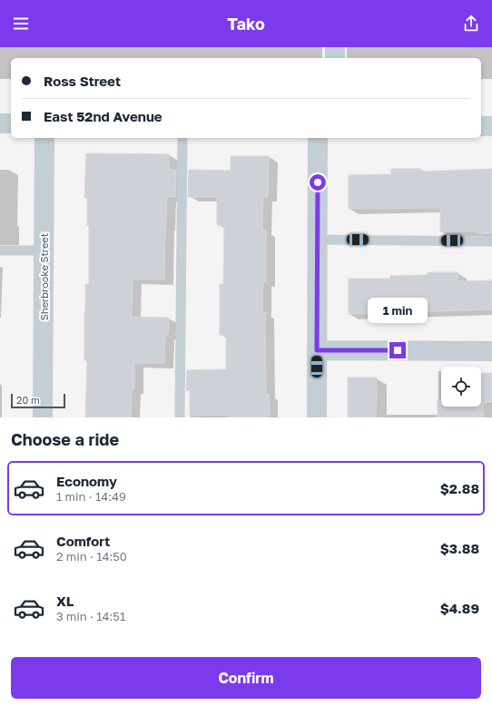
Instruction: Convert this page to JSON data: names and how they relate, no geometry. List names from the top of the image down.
{
  "streets": {
    "street": ["Sherbrooke Street"]
  },
  "scale_bar": "20 m",
  "page": {
    "header": "Tako",
    "banner": ["Ross Street", "East 52nd Avenue"],
    "bubble": "1 min",
    "scale": "20 m",
    "heading": "Choose a ride",
    "list": [
      {
        "name": "Economy",
        "note": "1 min · 14:49",
        "value": "$2.88"
      },
      {
        "name": "Comfort",
        "note": "2 min · 14:50",
        "value": "$3.88"
      },
      {
        "name": "XL",
        "note": "3 min · 14:51",
        "value": "$4.89"
      }
    ],
    "buttons": "Confirm"
  }
}
